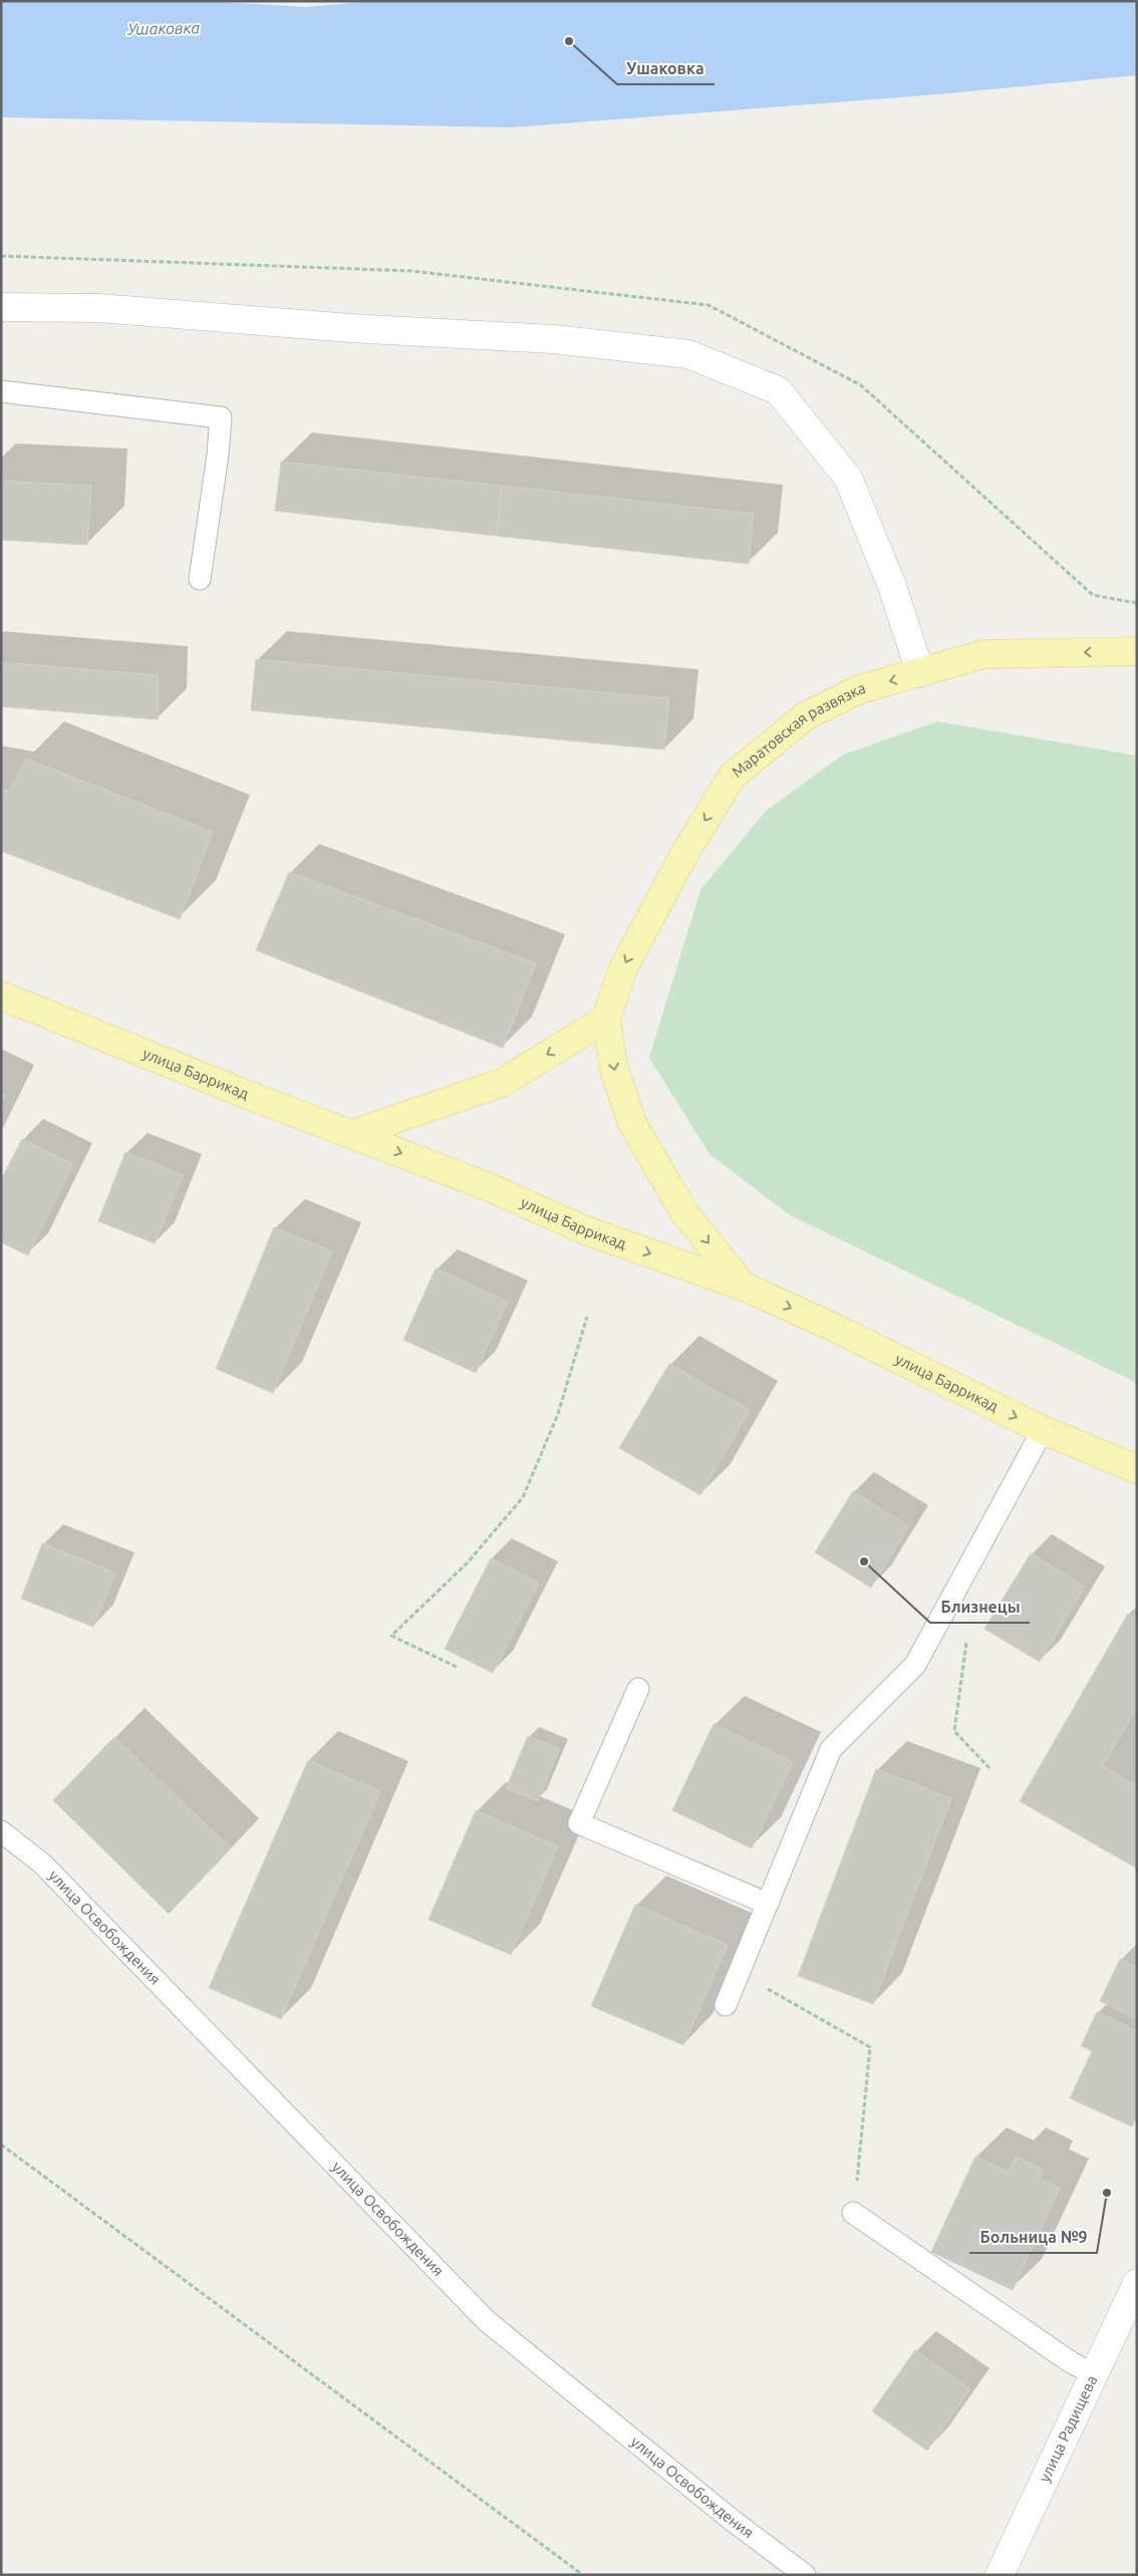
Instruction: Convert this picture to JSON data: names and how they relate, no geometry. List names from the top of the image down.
{
  "streets": {
    "main road": ["Маратовская развязка", "улица Баррикад"],
    "street": ["улица Радищева"],
    "lane": ["улица Освобождения"]
  },
  "one_way": ["Маратовская развязка", "улица Баррикад"],
  "water": ["Ушаковка"],
  "places": ["Ушаковка", "Близнецы", "Больница №9"]
}
